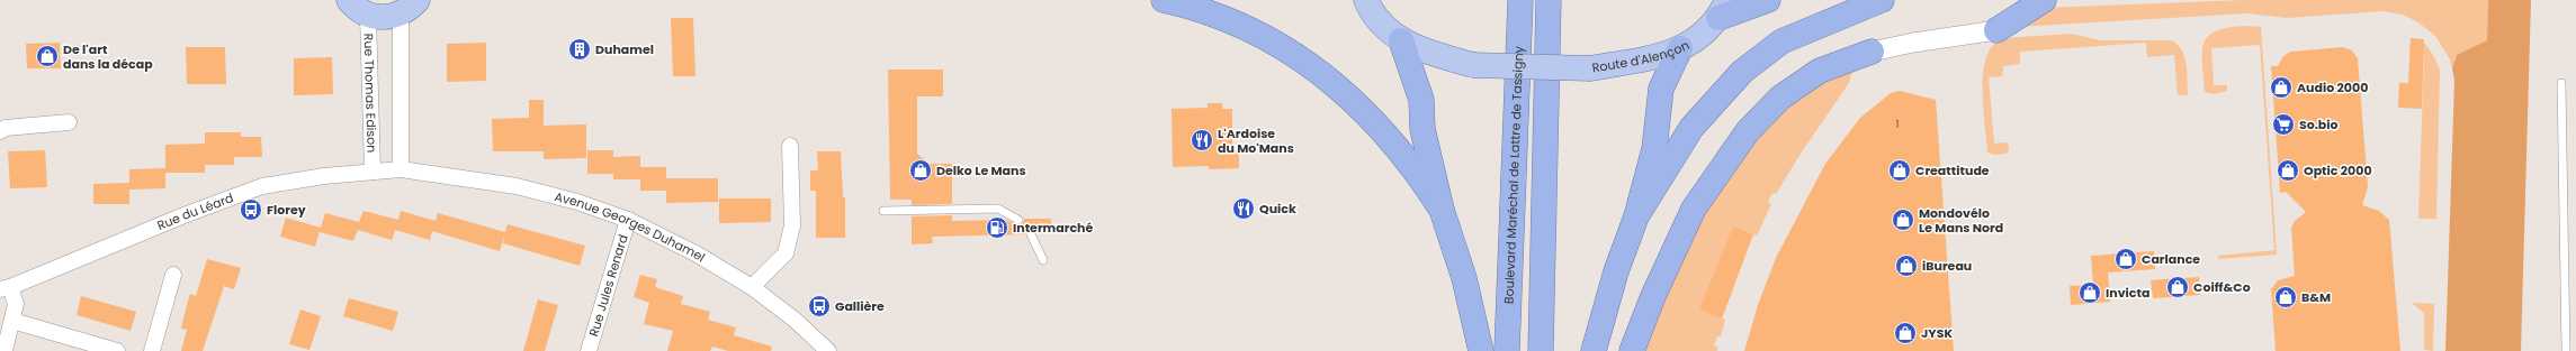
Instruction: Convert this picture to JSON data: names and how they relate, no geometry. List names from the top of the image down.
{
  "streets": {
    "highway": ["Boulevard Maréchal de Lattre de Tassigny"],
    "main road": ["Route d'Alençon"],
    "street": [
      "Rue Thomas Edison",
      "Rue du Léard",
      "Avenue Georges Duhamel",
      "Rue Jules Renard"
    ]
  },
  "crossings": [
    ["Rue Thomas Edison", "Rue du Léard"],
    ["Rue du Léard", "Avenue Georges Duhamel"],
    ["Avenue Georges Duhamel", "Rue Jules Renard"]
  ],
  "places": {
    "building": ["Duhamel"],
    "shop": [
      "De l'art dans la décap",
      "Audio 2000",
      "Delko Le Mans",
      "Creattitude",
      "Optic 2000",
      "Mondovélo Le Mans Nord",
      "Carlance",
      "iBureau",
      "Coiff&Co",
      "Invicta",
      "B&M",
      "JYSK"
    ],
    "supermarket": ["So.bio"],
    "restaurant": ["L'Ardoise du Mo'Mans", "Quick"],
    "bus stop": ["Florey", "Gallière"],
    "fuel station": ["Intermarché"]
  },
  "house_numbers": ["1"]
}
